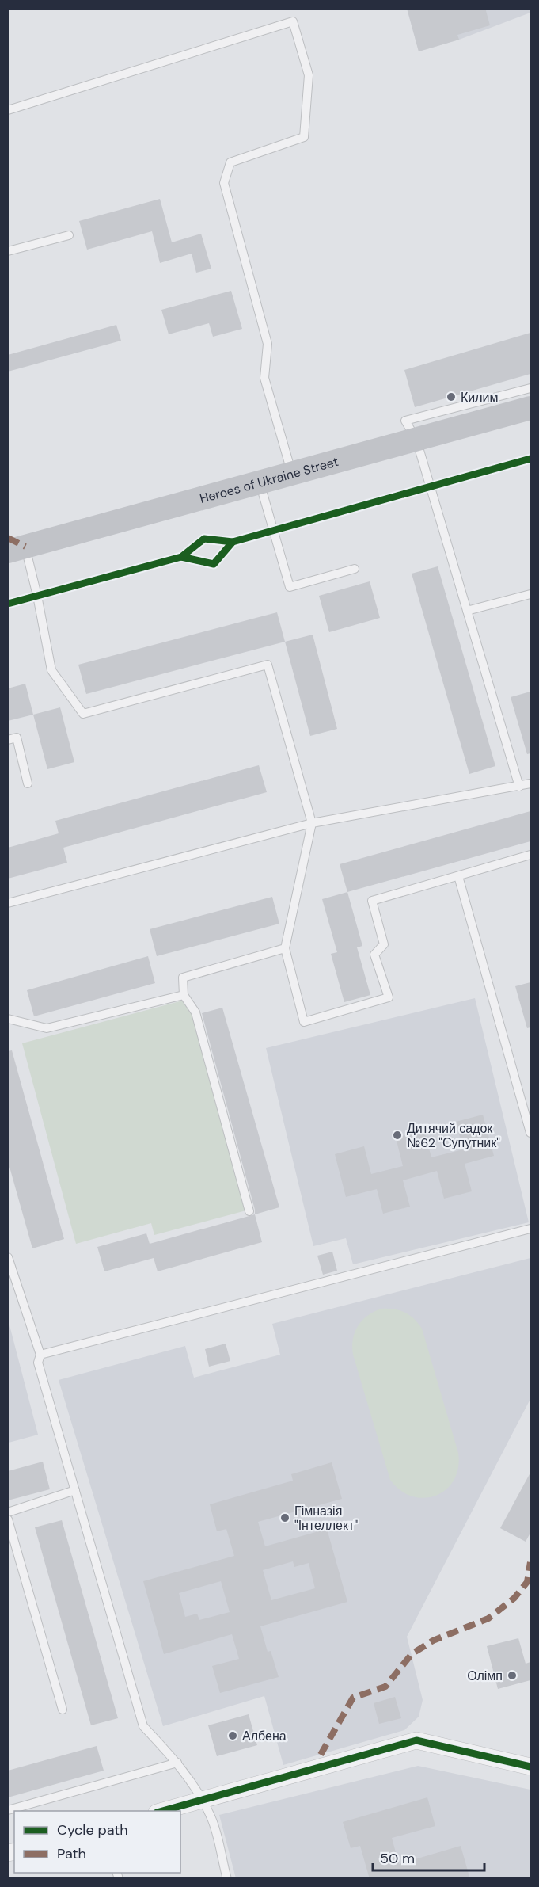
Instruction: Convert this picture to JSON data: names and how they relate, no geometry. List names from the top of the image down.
{
  "streets": {
    "main road": ["Heroes of Ukraine Street"]
  },
  "places": [
    "Килим",
    "Дитячий садок №62 \"Супутник\"",
    "Гімназія \"Інтеллект\"",
    "Олімп",
    "Албена"
  ],
  "legend": ["Cycle path", "Path"],
  "scale_bar": "50 m"
}
